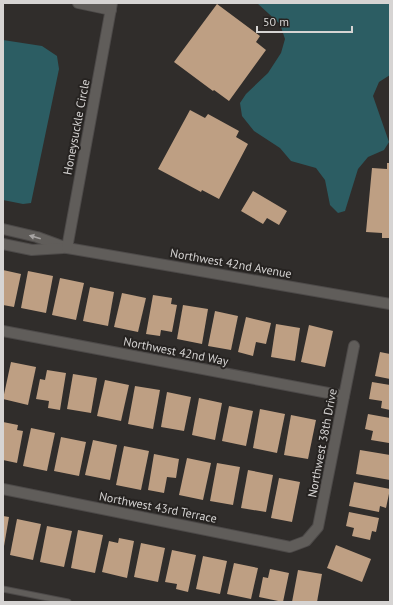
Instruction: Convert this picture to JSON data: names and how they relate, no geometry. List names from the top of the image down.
{
  "streets": {
    "street": [
      "Honeysuckle Circle",
      "Northwest 42nd Avenue",
      "Northwest 42nd Way",
      "Northwest 38th Drive",
      "Northwest 43rd Terrace"
    ]
  },
  "crossings": [
    ["Honeysuckle Circle", "Northwest 42nd Avenue"],
    ["Northwest 42nd Way", "Northwest 38th Drive"],
    ["Northwest 38th Drive", "Northwest 43rd Terrace"]
  ],
  "scale_bar": "50 m"
}
